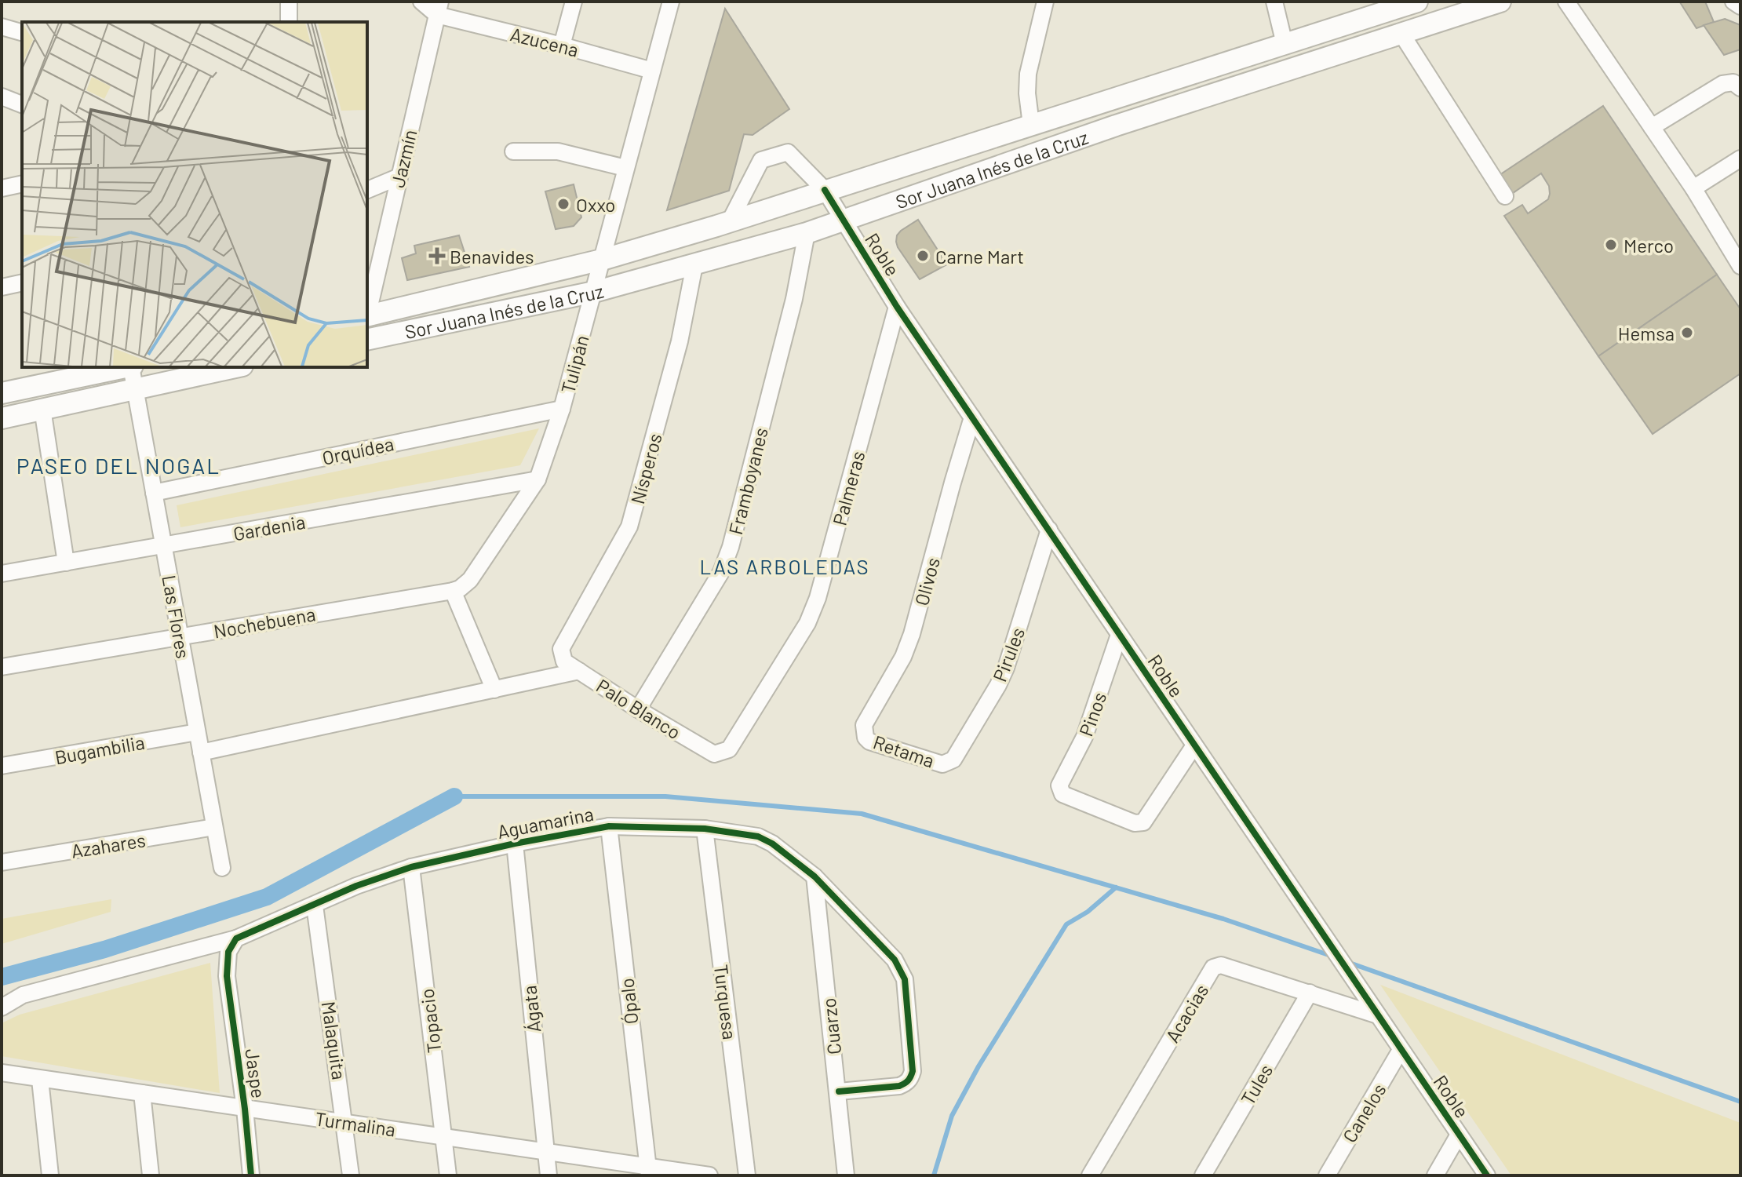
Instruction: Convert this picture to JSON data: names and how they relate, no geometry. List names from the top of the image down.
{
  "streets": {
    "main road": ["Sor Juana Inés de la Cruz"],
    "street": [
      "Azucena",
      "Jazmín",
      "Roble",
      "Tulipán",
      "Orquídea",
      "Nísperos",
      "Framboyanes",
      "Palmeras",
      "Gardenia",
      "Olivos",
      "Las Flores",
      "Nochebuena",
      "Pirules",
      "Palo Blanco",
      "Pinos",
      "Bugambilia",
      "Retama",
      "Aguamarina",
      "Azahares",
      "Ópalo",
      "Turquesa",
      "Ágata",
      "Acacias",
      "Topacio",
      "Cuarzo",
      "Malaquita",
      "Jaspe",
      "Tules",
      "Canelos",
      "Turmalina"
    ]
  },
  "crossings": [
    ["Azucena", "Jazmín"],
    ["Azucena", "Tulipán"],
    ["Sor Juana Inés de la Cruz", "Roble"],
    ["Sor Juana Inés de la Cruz", "Tulipán"],
    ["Sor Juana Inés de la Cruz", "Nísperos"],
    ["Sor Juana Inés de la Cruz", "Framboyanes"],
    ["Roble", "Palmeras"],
    ["Roble", "Olivos"],
    ["Roble", "Pirules"],
    ["Roble", "Pinos"],
    ["Roble", "Acacias"],
    ["Roble", "Canelos"],
    ["Tulipán", "Orquídea"],
    ["Tulipán", "Gardenia"],
    ["Tulipán", "Nochebuena"],
    ["Orquídea", "Las Flores"],
    ["Nísperos", "Palo Blanco"],
    ["Framboyanes", "Palo Blanco"],
    ["Palmeras", "Palo Blanco"],
    ["Gardenia", "Las Flores"],
    ["Olivos", "Retama"],
    ["Las Flores", "Nochebuena"],
    ["Las Flores", "Bugambilia"],
    ["Las Flores", "Azahares"],
    ["Pirules", "Retama"],
    ["Aguamarina", "Ópalo"],
    ["Aguamarina", "Turquesa"],
    ["Aguamarina", "Ágata"],
    ["Aguamarina", "Topacio"],
    ["Aguamarina", "Cuarzo"],
    ["Aguamarina", "Malaquita"],
    ["Aguamarina", "Jaspe"],
    ["Ópalo", "Turmalina"],
    ["Ágata", "Turmalina"],
    ["Acacias", "Tules"],
    ["Topacio", "Turmalina"],
    ["Malaquita", "Turmalina"],
    ["Jaspe", "Turmalina"]
  ],
  "districts": ["PASEO DEL NOGAL", "LAS ARBOLEDAS"],
  "places": {
    "other": [
      "Oxxo",
      "Merco",
      "Carne Mart",
      "Hemsa"
    ],
    "health": ["Benavides"]
  }
}
